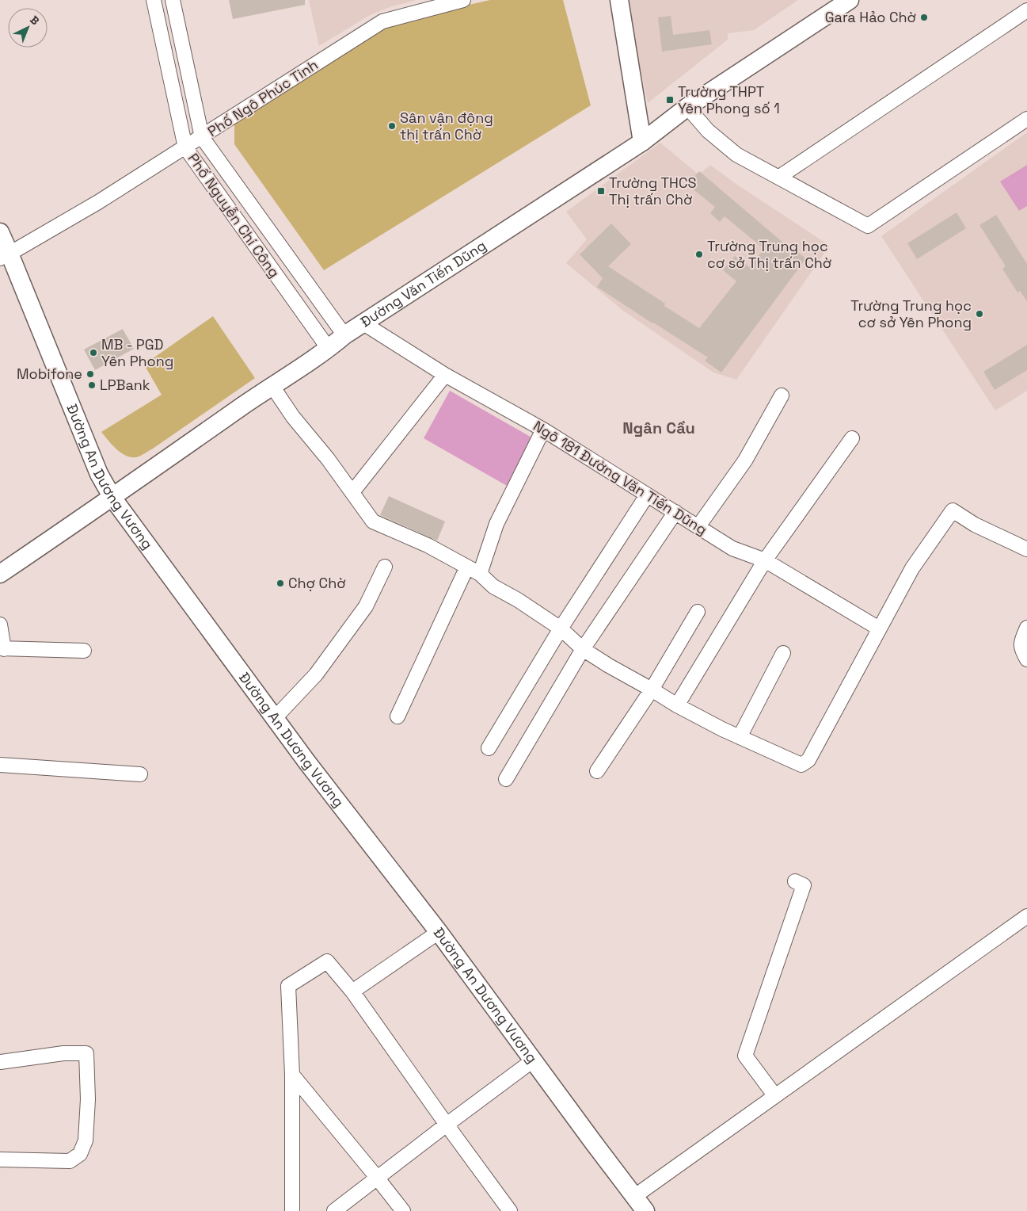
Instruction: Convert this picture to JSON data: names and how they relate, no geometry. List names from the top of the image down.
{
  "streets": {
    "main road": ["Đường Văn Tiến Dũng", "Đường An Dương Vương"],
    "street": ["Phố Ngô Phúc Tinh", "Phố Nguyễn Chí Công", "Ngõ 181 Đường Văn Tiến Dũng"]
  },
  "crossings": [
    ["Phố Ngô Phúc Tinh", "Phố Nguyễn Chí Công"],
    ["Phố Ngô Phúc Tinh", "Đường An Dương Vương"],
    ["Phố Nguyễn Chí Công", "Đường Văn Tiến Dũng"],
    ["Đường Văn Tiến Dũng", "Đường An Dương Vương"],
    ["Đường Văn Tiến Dũng", "Ngõ 181 Đường Văn Tiến Dũng"]
  ],
  "districts": ["Ngân Cầu"],
  "places": {
    "other": [
      "Gara Hảo Chờ",
      "Sân vận động thị trấn Chờ",
      "Trường Trung học cơ sở Thị trấn Chờ",
      "Trường Trung học cơ sở Yên Phong",
      "MB - PGD Yên Phong",
      "Mobifone",
      "LPBank",
      "Chợ Chờ"
    ],
    "transit": ["Trường THPT Yên Phong số 1", "Trường THCS Thị trấn Chờ"]
  },
  "north": "top right"
}
